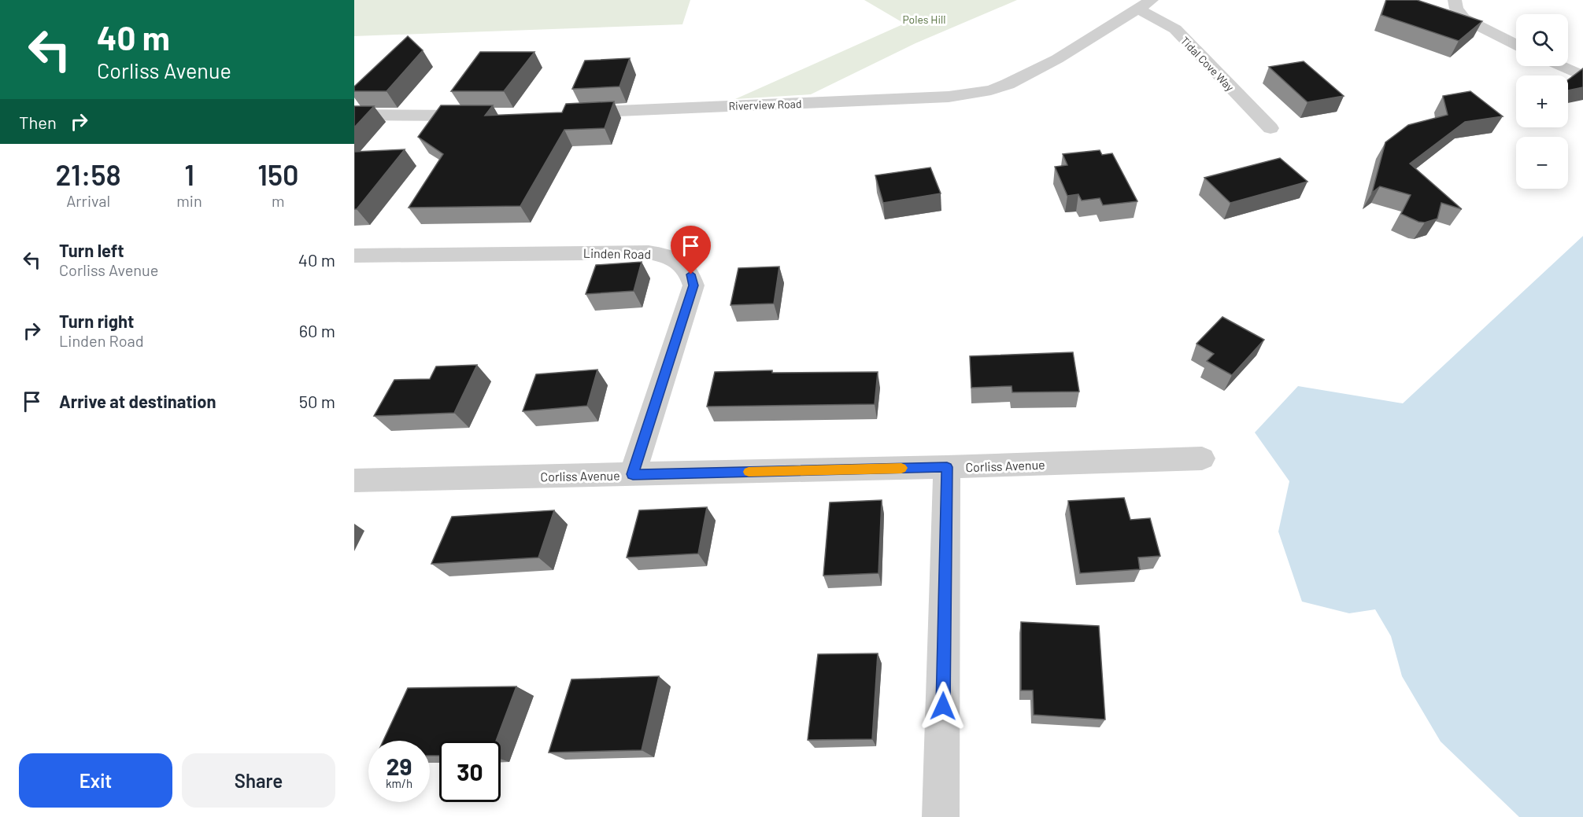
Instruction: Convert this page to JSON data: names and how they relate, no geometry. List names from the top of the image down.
{
  "streets": {
    "street": [
      "Tidal Cove Way",
      "Riverview Road",
      "Linden Road",
      "Corliss Avenue"
    ]
  },
  "crossings": [
    ["Tidal Cove Way", "Riverview Road"],
    ["Linden Road", "Corliss Avenue"]
  ],
  "parks": ["Poles Hill"],
  "page": {
    "turn": ["40 m", "Corliss Avenue"],
    "map_buttons": ["+", "−"],
    "then": "Then",
    "eta": [
      "21:58",
      "Arrival",
      "1",
      "min",
      "150",
      "m"
    ],
    "list": [
      {
        "name": "Turn left",
        "note": "Corliss Avenue",
        "value": "40 m"
      },
      {
        "name": "Turn right",
        "note": "Linden Road",
        "value": "60 m"
      },
      {
        "name": "Arrive at destination",
        "value": "50 m"
      }
    ],
    "speed": "29 km/h",
    "limit": "30",
    "buttons": ["Exit", "Share"]
  }
}
